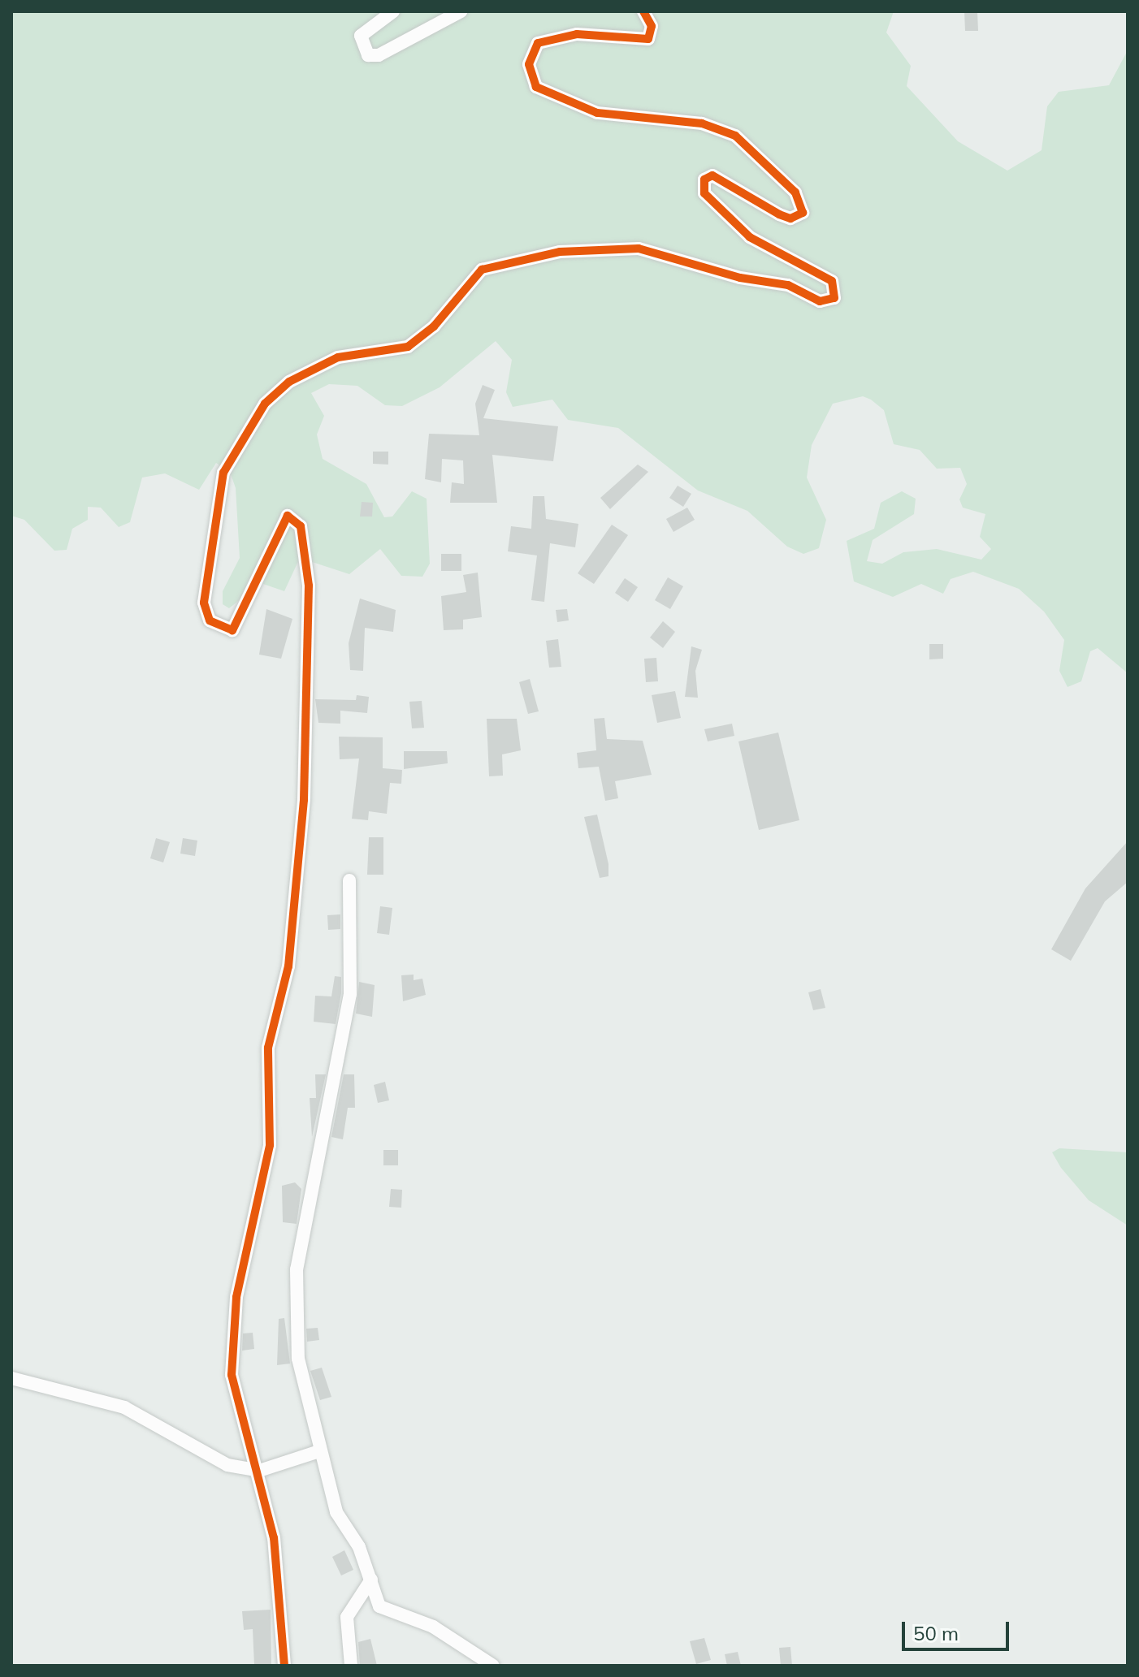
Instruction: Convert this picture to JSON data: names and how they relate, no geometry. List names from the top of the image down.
{
  "scale_bar": "50 m"
}
